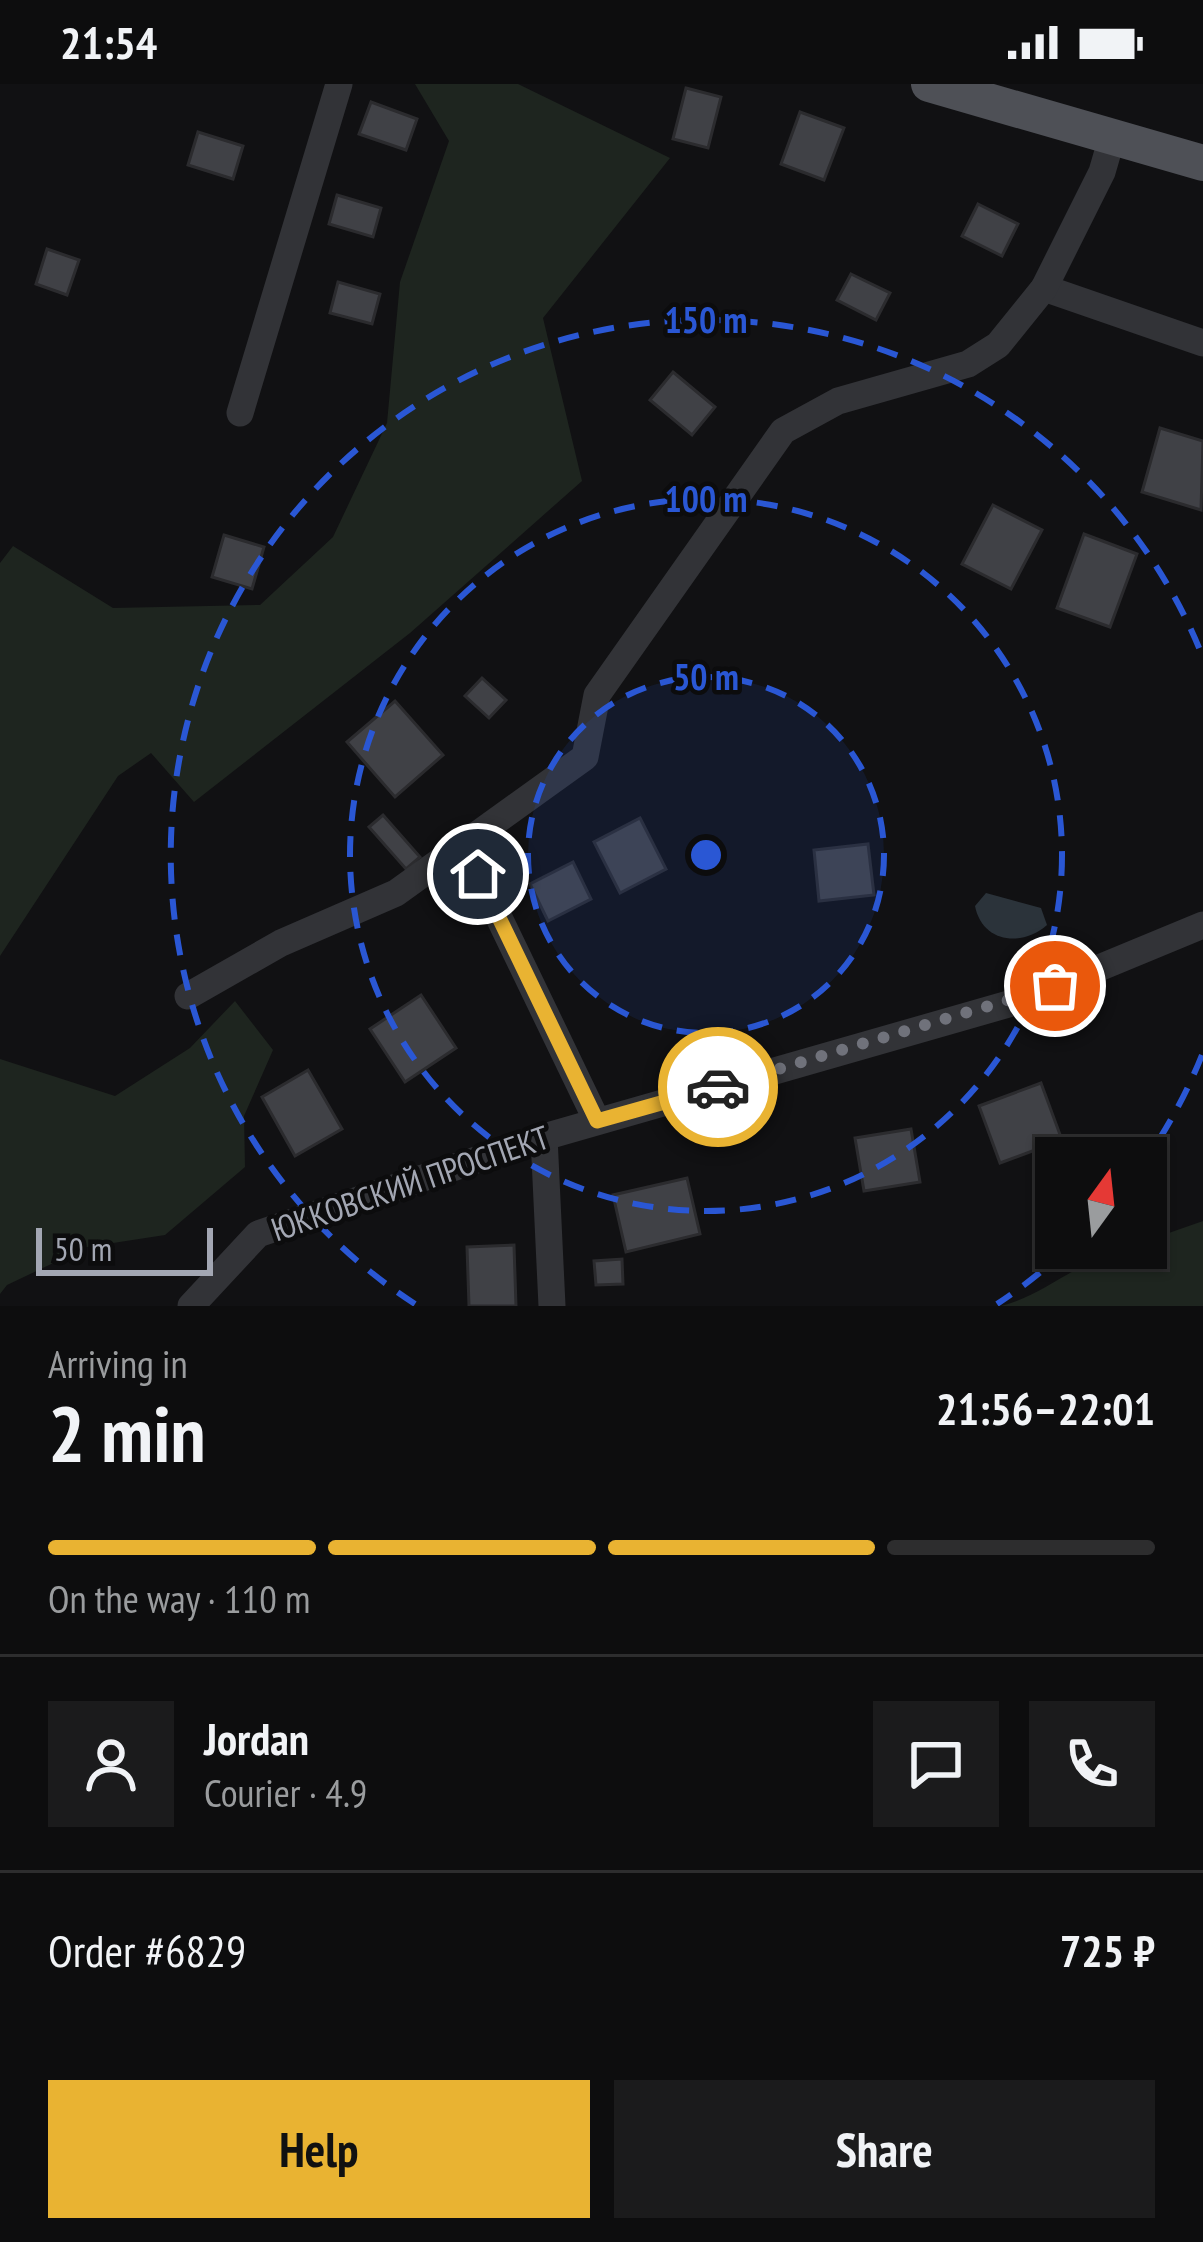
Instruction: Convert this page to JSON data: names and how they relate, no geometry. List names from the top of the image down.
{
  "streets": {
    "street": ["ЮККОВСКИЙ ПРОСПЕКТ"]
  },
  "scale_bar": "50 m",
  "north": "top",
  "page": {
    "status": "21:54",
    "scale": "50 m",
    "heading": ["2 min", "Arriving in", "21:56–22:01"],
    "panel": [
      "Jordan",
      "Courier · 4.9",
      "Order #6829",
      "725 ₽"
    ],
    "bar": "On the way · 110 m",
    "buttons": ["Help", "Share"]
  },
  "rings": ["150 m", "100 m", "50 m"]
}
